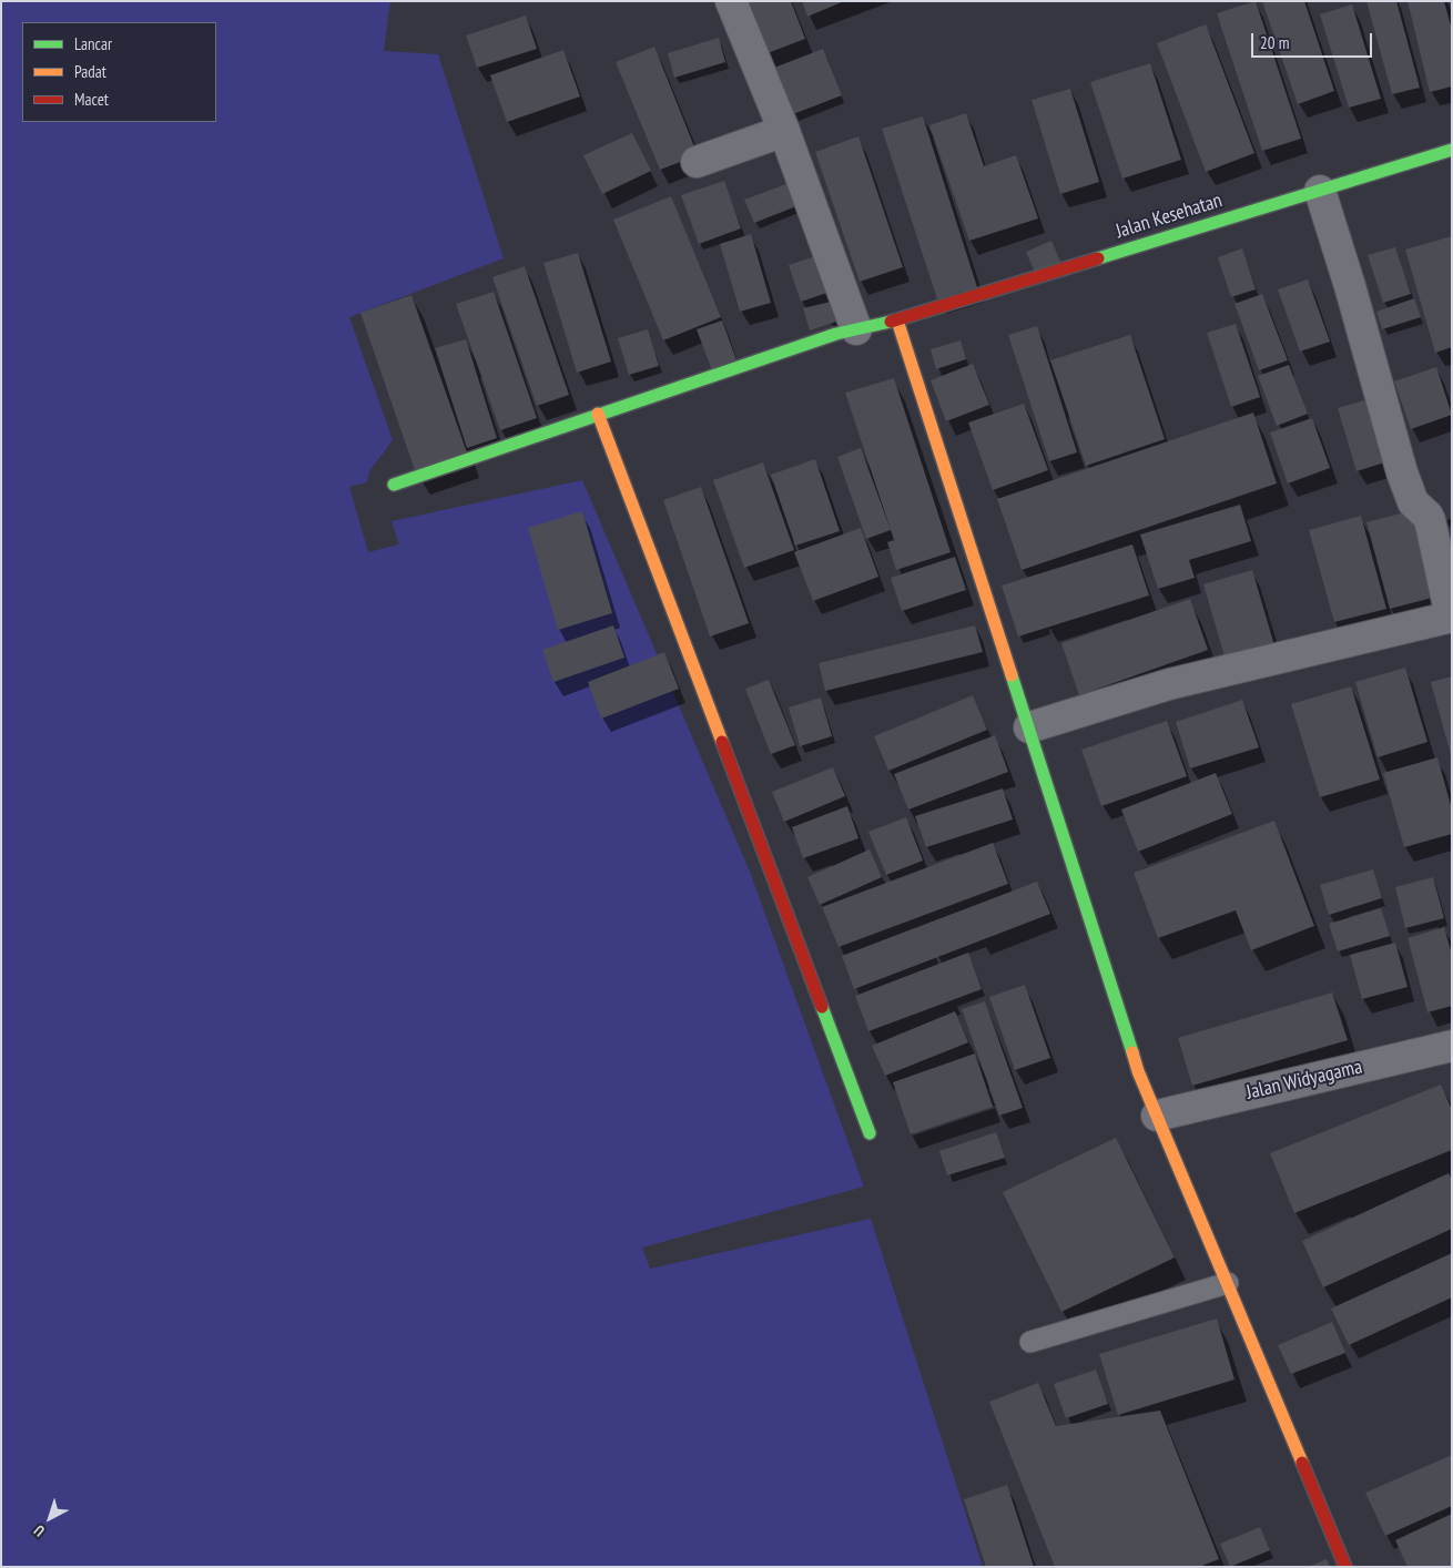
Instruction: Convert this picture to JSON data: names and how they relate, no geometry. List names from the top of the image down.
{
  "streets": {
    "street": ["Jalan Kesehatan", "Jalan Widyagama"]
  },
  "legend": ["Lancar", "Padat", "Macet"],
  "scale_bar": "20 m",
  "north": "bottom left"
}
